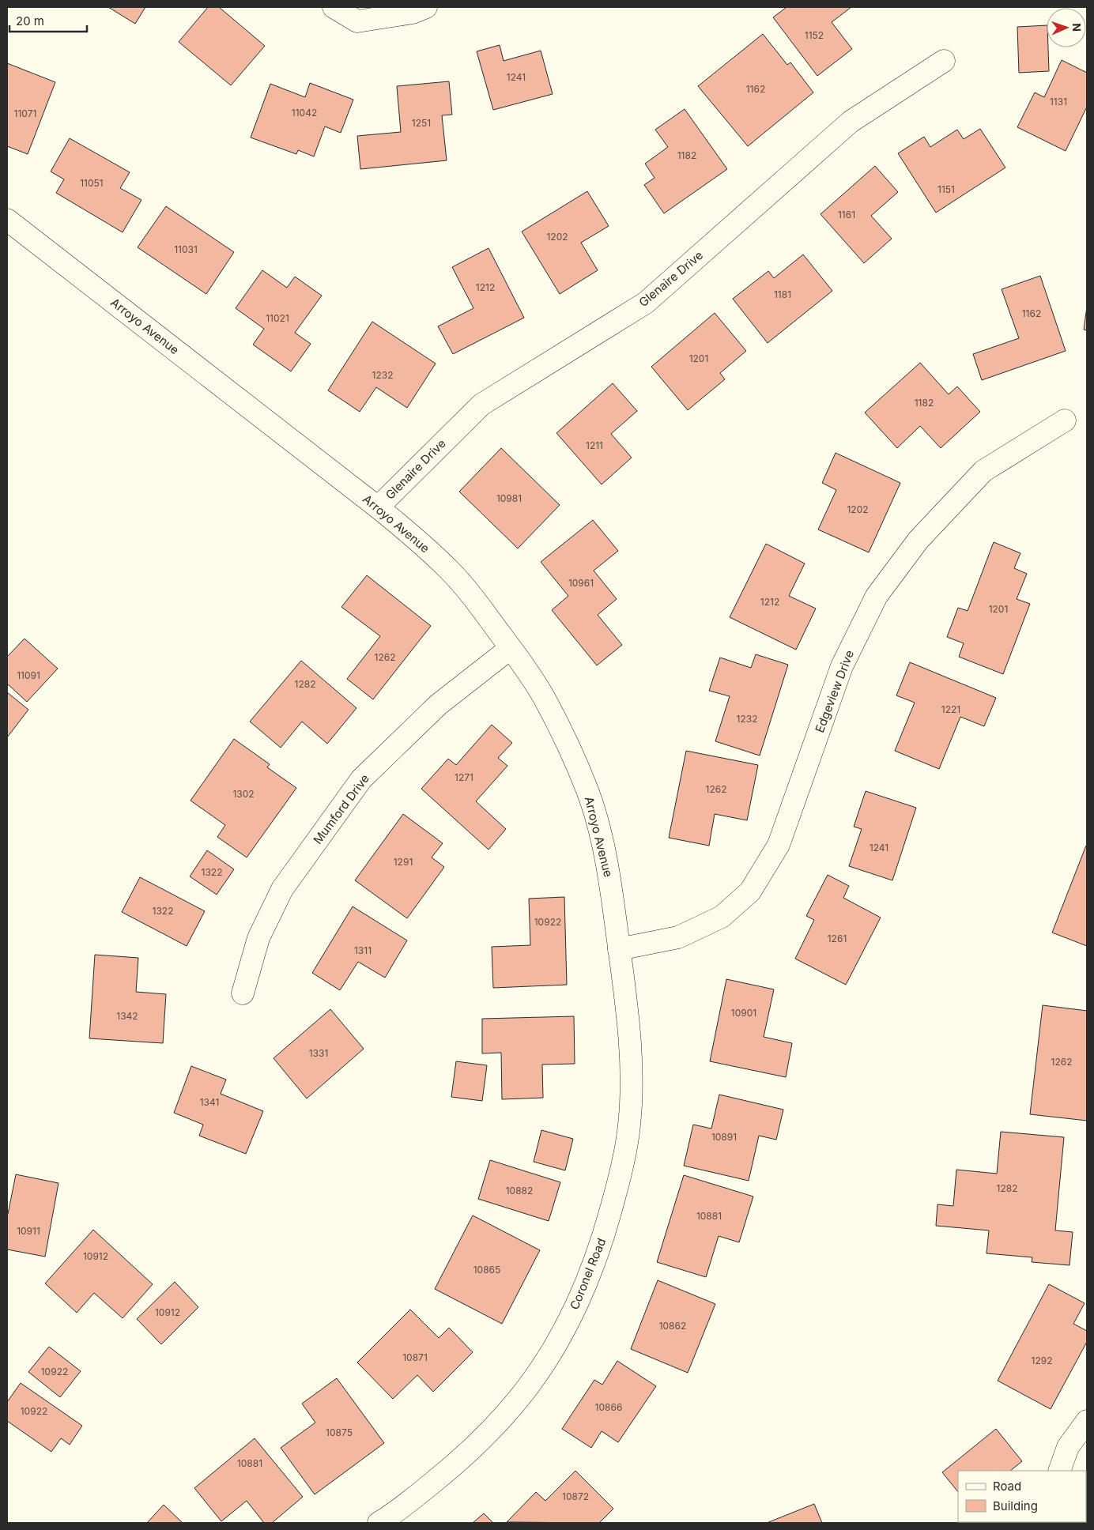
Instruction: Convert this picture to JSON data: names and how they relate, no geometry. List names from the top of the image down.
{
  "streets": {
    "street": [
      "Glenaire Drive",
      "Arroyo Avenue",
      "Edgeview Drive",
      "Mumford Drive",
      "Coronel Road"
    ]
  },
  "crossings": [
    ["Glenaire Drive", "Arroyo Avenue"],
    ["Arroyo Avenue", "Edgeview Drive"],
    ["Arroyo Avenue", "Mumford Drive"],
    ["Arroyo Avenue", "Coronel Road"],
    ["Edgeview Drive", "Coronel Road"]
  ],
  "house_numbers": [
    "1152",
    "1241",
    "1162",
    "1131",
    "11042",
    "11071",
    "1251",
    "1182",
    "11051",
    "1151",
    "1161",
    "1202",
    "11031",
    "1212",
    "1181",
    "1162",
    "11021",
    "1201",
    "1232",
    "1182",
    "1211",
    "10981",
    "1202",
    "10961",
    "1212",
    "1201",
    "1262",
    "11091",
    "1282",
    "1221",
    "1232",
    "1271",
    "1262",
    "1302",
    "1241",
    "1291",
    "1322",
    "1322",
    "10922",
    "1261",
    "1311",
    "10901",
    "1342",
    "1331",
    "1262",
    "1341",
    "10891",
    "1282",
    "10882",
    "10881",
    "10911",
    "10912",
    "10865",
    "10912",
    "10862",
    "10871",
    "1292",
    "10922",
    "10866",
    "10922",
    "10875",
    "10881",
    "10872"
  ],
  "legend": ["Road", "Building"],
  "scale_bar": "20 m",
  "north": "right"
}
